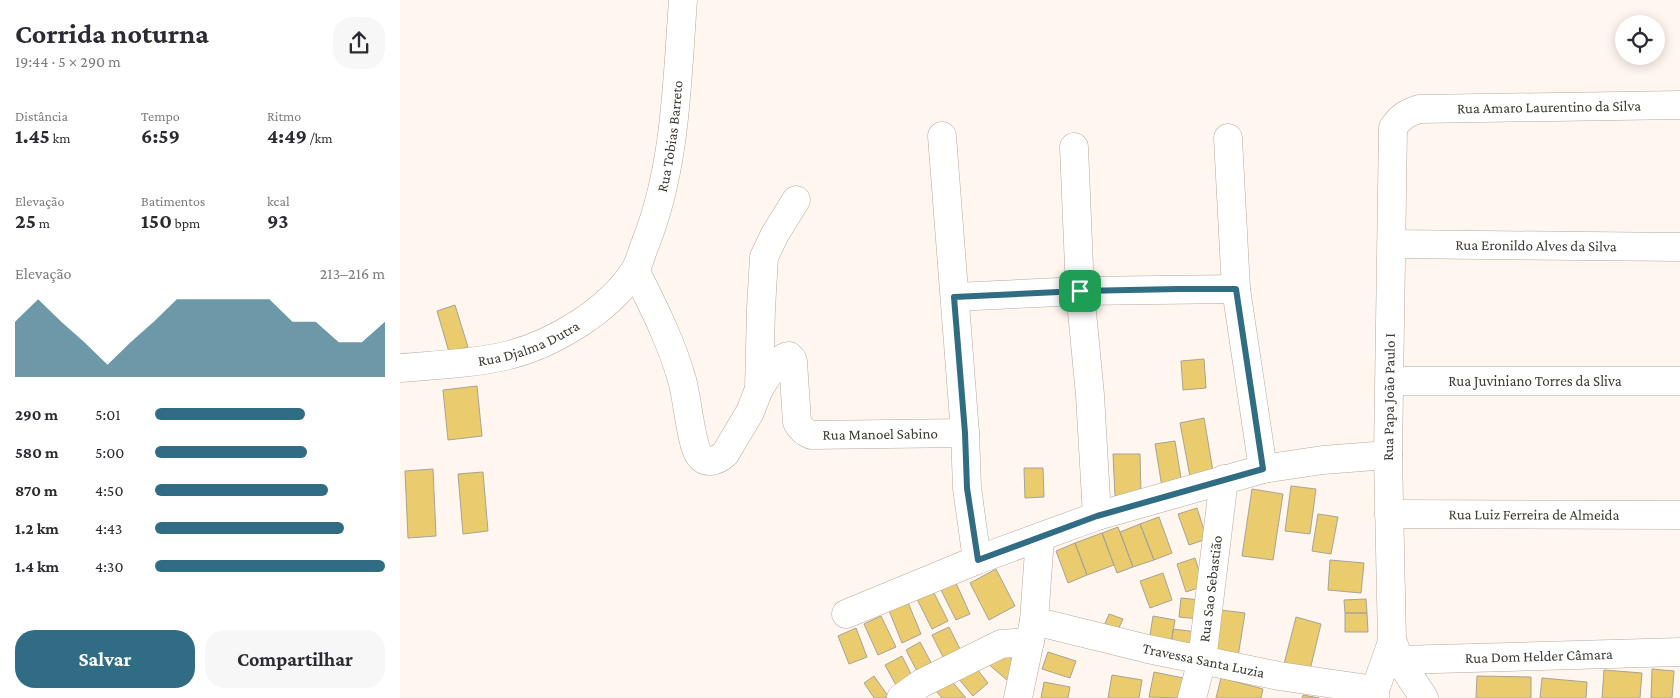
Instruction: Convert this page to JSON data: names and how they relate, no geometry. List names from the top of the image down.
{
  "streets": {
    "street": [
      "Rua Amaro Laurentino da Silva",
      "Rua Tobias Barreto",
      "Rua Eronildo Alves da Silva",
      "Rua Djalma Dutra",
      "Rua Juviniano Torres da Sliva",
      "Rua Papa João Paulo I",
      "Rua Manoel Sabino",
      "Rua Luiz Ferreira de Almeida",
      "Rua Sao Sebastião",
      "Rua Dom Helder Câmara",
      "Travessa Santa Luzia"
    ]
  },
  "crossings": [
    ["Rua Amaro Laurentino da Silva", "Rua Papa João Paulo I"],
    ["Rua Tobias Barreto", "Rua Djalma Dutra"],
    ["Rua Tobias Barreto", "Rua Manoel Sabino"],
    ["Rua Eronildo Alves da Silva", "Rua Papa João Paulo I"],
    ["Rua Djalma Dutra", "Rua Manoel Sabino"],
    ["Rua Juviniano Torres da Sliva", "Rua Papa João Paulo I"],
    ["Rua Papa João Paulo I", "Rua Luiz Ferreira de Almeida"],
    ["Rua Papa João Paulo I", "Rua Dom Helder Câmara"],
    ["Rua Papa João Paulo I", "Travessa Santa Luzia"],
    ["Rua Sao Sebastião", "Travessa Santa Luzia"]
  ],
  "page": {
    "heading": ["Corrida noturna", "19:44 · 5 × 290 m"],
    "stats": [
      ["Distância", "1.45 km"],
      ["Tempo", "6:59"],
      ["Ritmo", "4:49 /km"],
      ["Elevação", "25 m"],
      ["Batimentos", "150 bpm"],
      ["kcal", "93"]
    ],
    "chart": ["Elevação", "213–216 m"],
    "list": [
      {
        "name": "290 m",
        "note": "5:01"
      },
      {
        "name": "580 m",
        "note": "5:00"
      },
      {
        "name": "870 m",
        "note": "4:50"
      },
      {
        "name": "1.2 km",
        "note": "4:43"
      },
      {
        "name": "1.4 km",
        "note": "4:30"
      }
    ],
    "buttons": ["Salvar", "Compartilhar"]
  }
}
